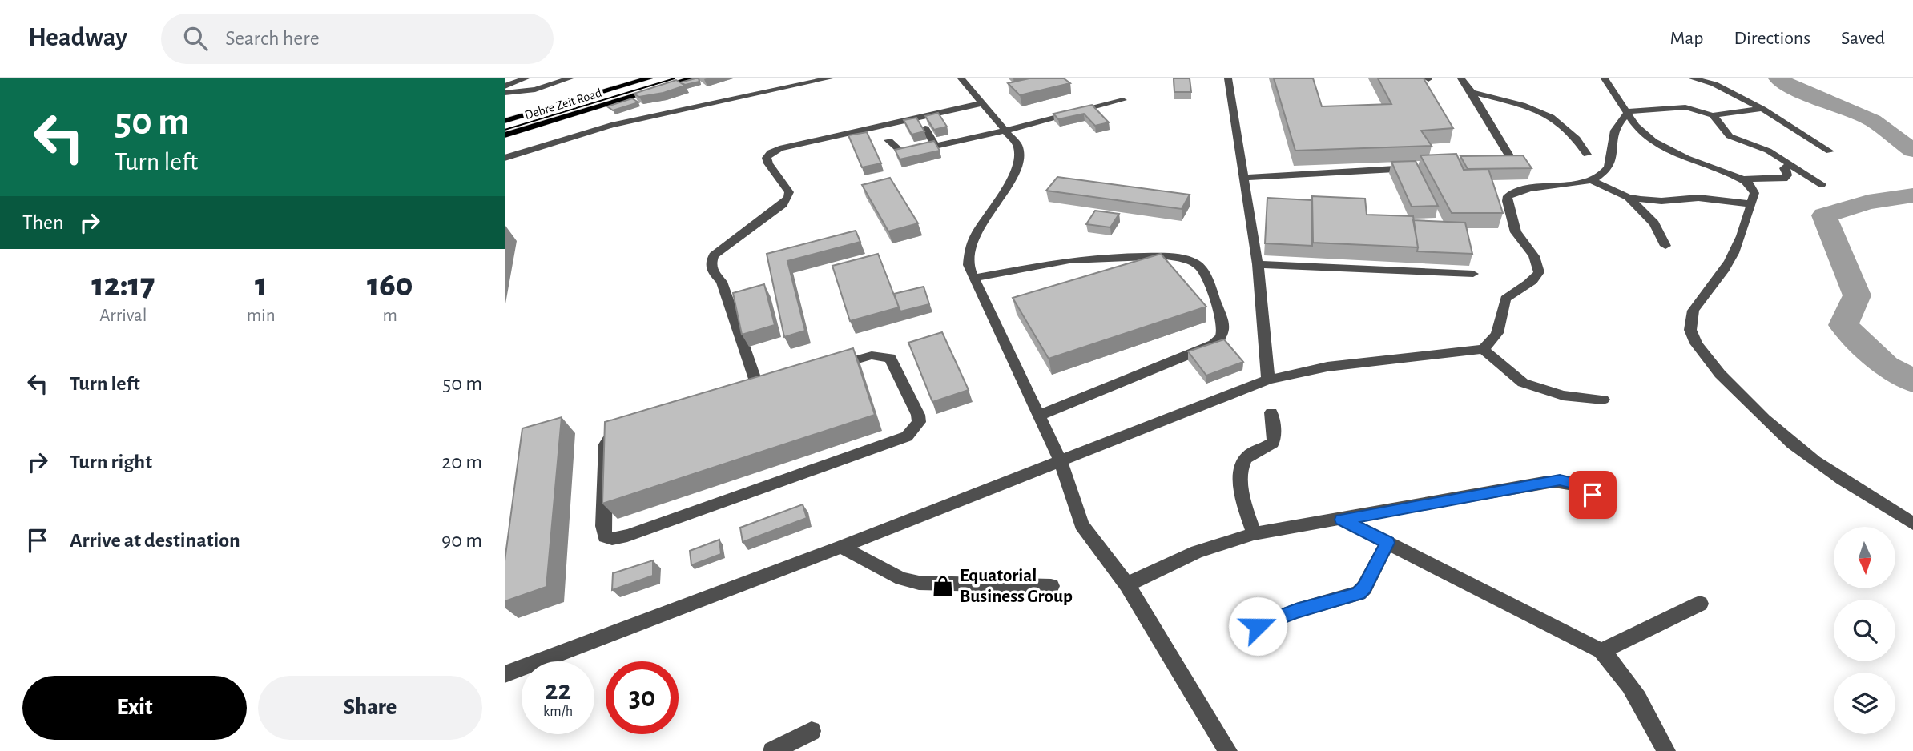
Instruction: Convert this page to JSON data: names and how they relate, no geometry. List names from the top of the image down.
{
  "streets": {
    "main road": ["Debre Zeit Road"]
  },
  "places": {
    "shop": ["Equatorial Business Group"]
  },
  "north": "bottom",
  "page": {
    "header": "Headway",
    "search": "Search here",
    "nav": ["Map", "Directions", "Saved"],
    "turn": ["50 m", "Turn left"],
    "then": "Then",
    "eta": [
      "12:17",
      "Arrival",
      "1",
      "min",
      "160",
      "m"
    ],
    "list": [
      {
        "name": "Turn left",
        "value": "50 m"
      },
      {
        "name": "Turn right",
        "value": "20 m"
      },
      {
        "name": "Arrive at destination",
        "value": "90 m"
      }
    ],
    "speed": "22 km/h",
    "limit": "30",
    "buttons": ["Exit", "Share"]
  }
}
